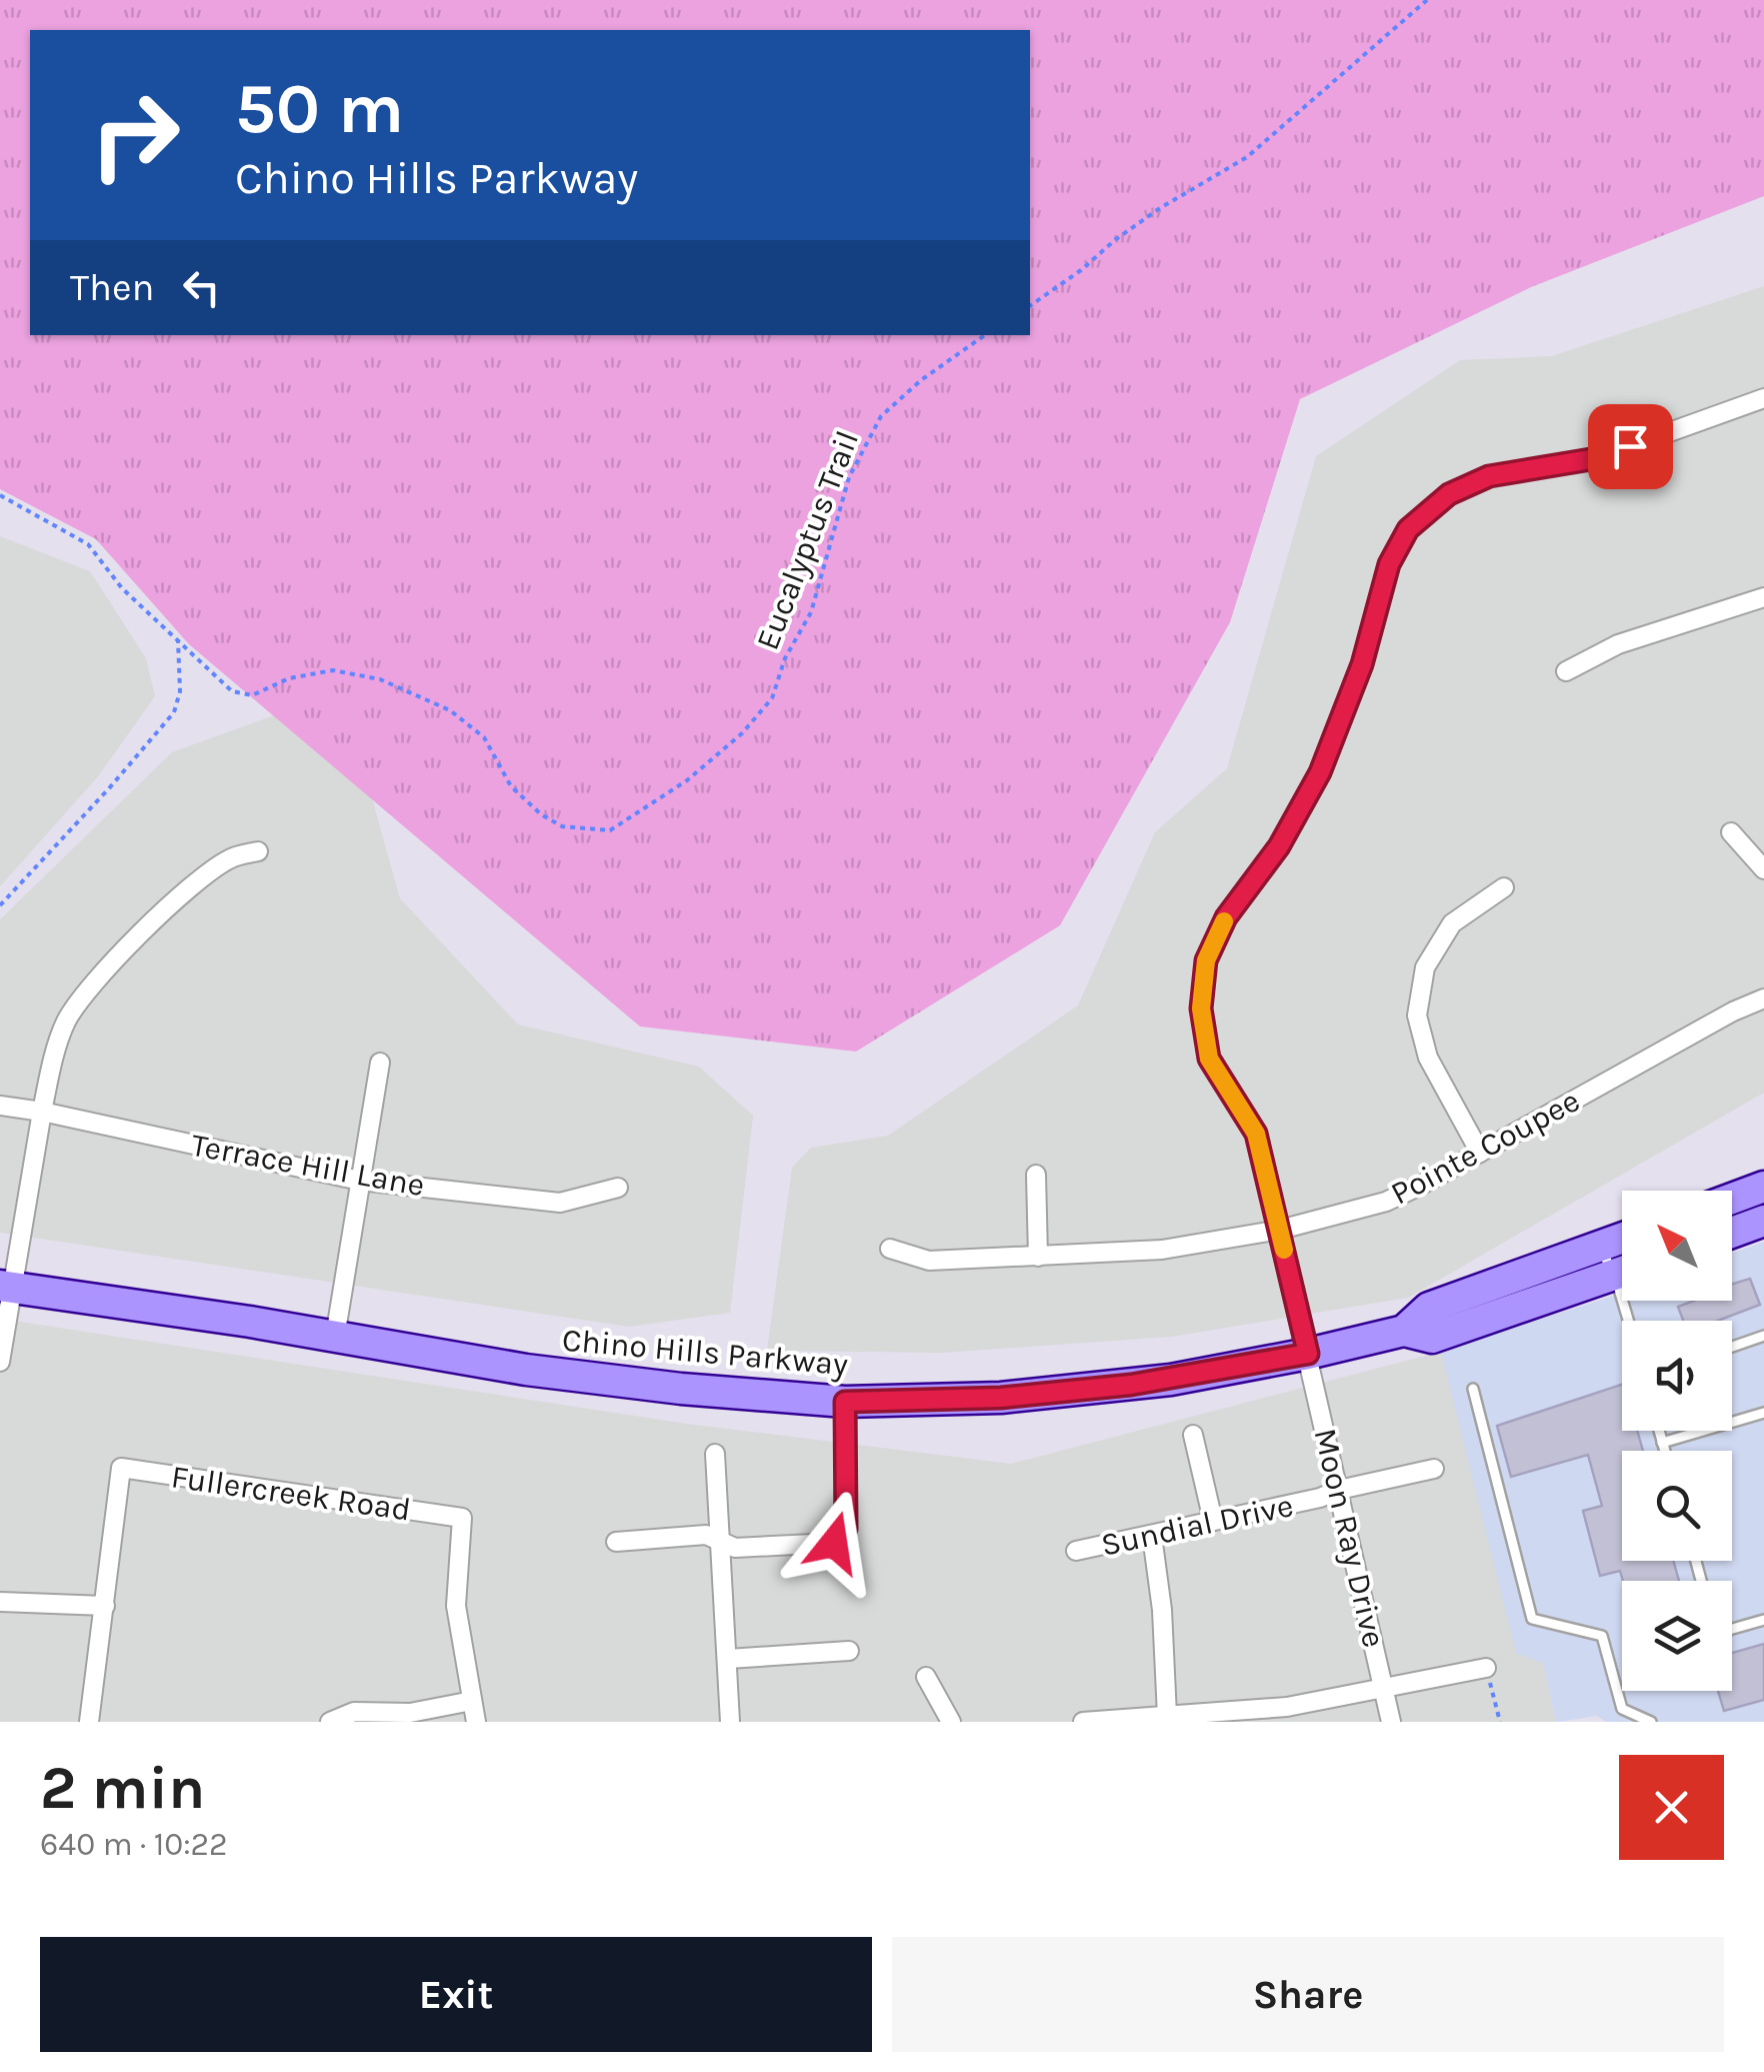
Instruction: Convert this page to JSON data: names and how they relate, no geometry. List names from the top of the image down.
{
  "streets": {
    "main road": ["Chino Hills Parkway"],
    "street": [
      "Pointe Coupee",
      "Terrace Hill Lane",
      "Fullercreek Road",
      "Sundial Drive",
      "Moon Ray Drive"
    ],
    "path": ["Eucalyptus Trail"]
  },
  "crossings": [
    ["Pointe Coupee", "Moon Ray Drive"],
    ["Chino Hills Parkway", "Moon Ray Drive"],
    ["Sundial Drive", "Moon Ray Drive"]
  ],
  "north": "top left",
  "page": {
    "turn": ["50 m", "Chino Hills Parkway"],
    "then": "Then",
    "heading": ["2 min", "640 m · 10:22"],
    "buttons": ["Exit", "Share"]
  }
}
